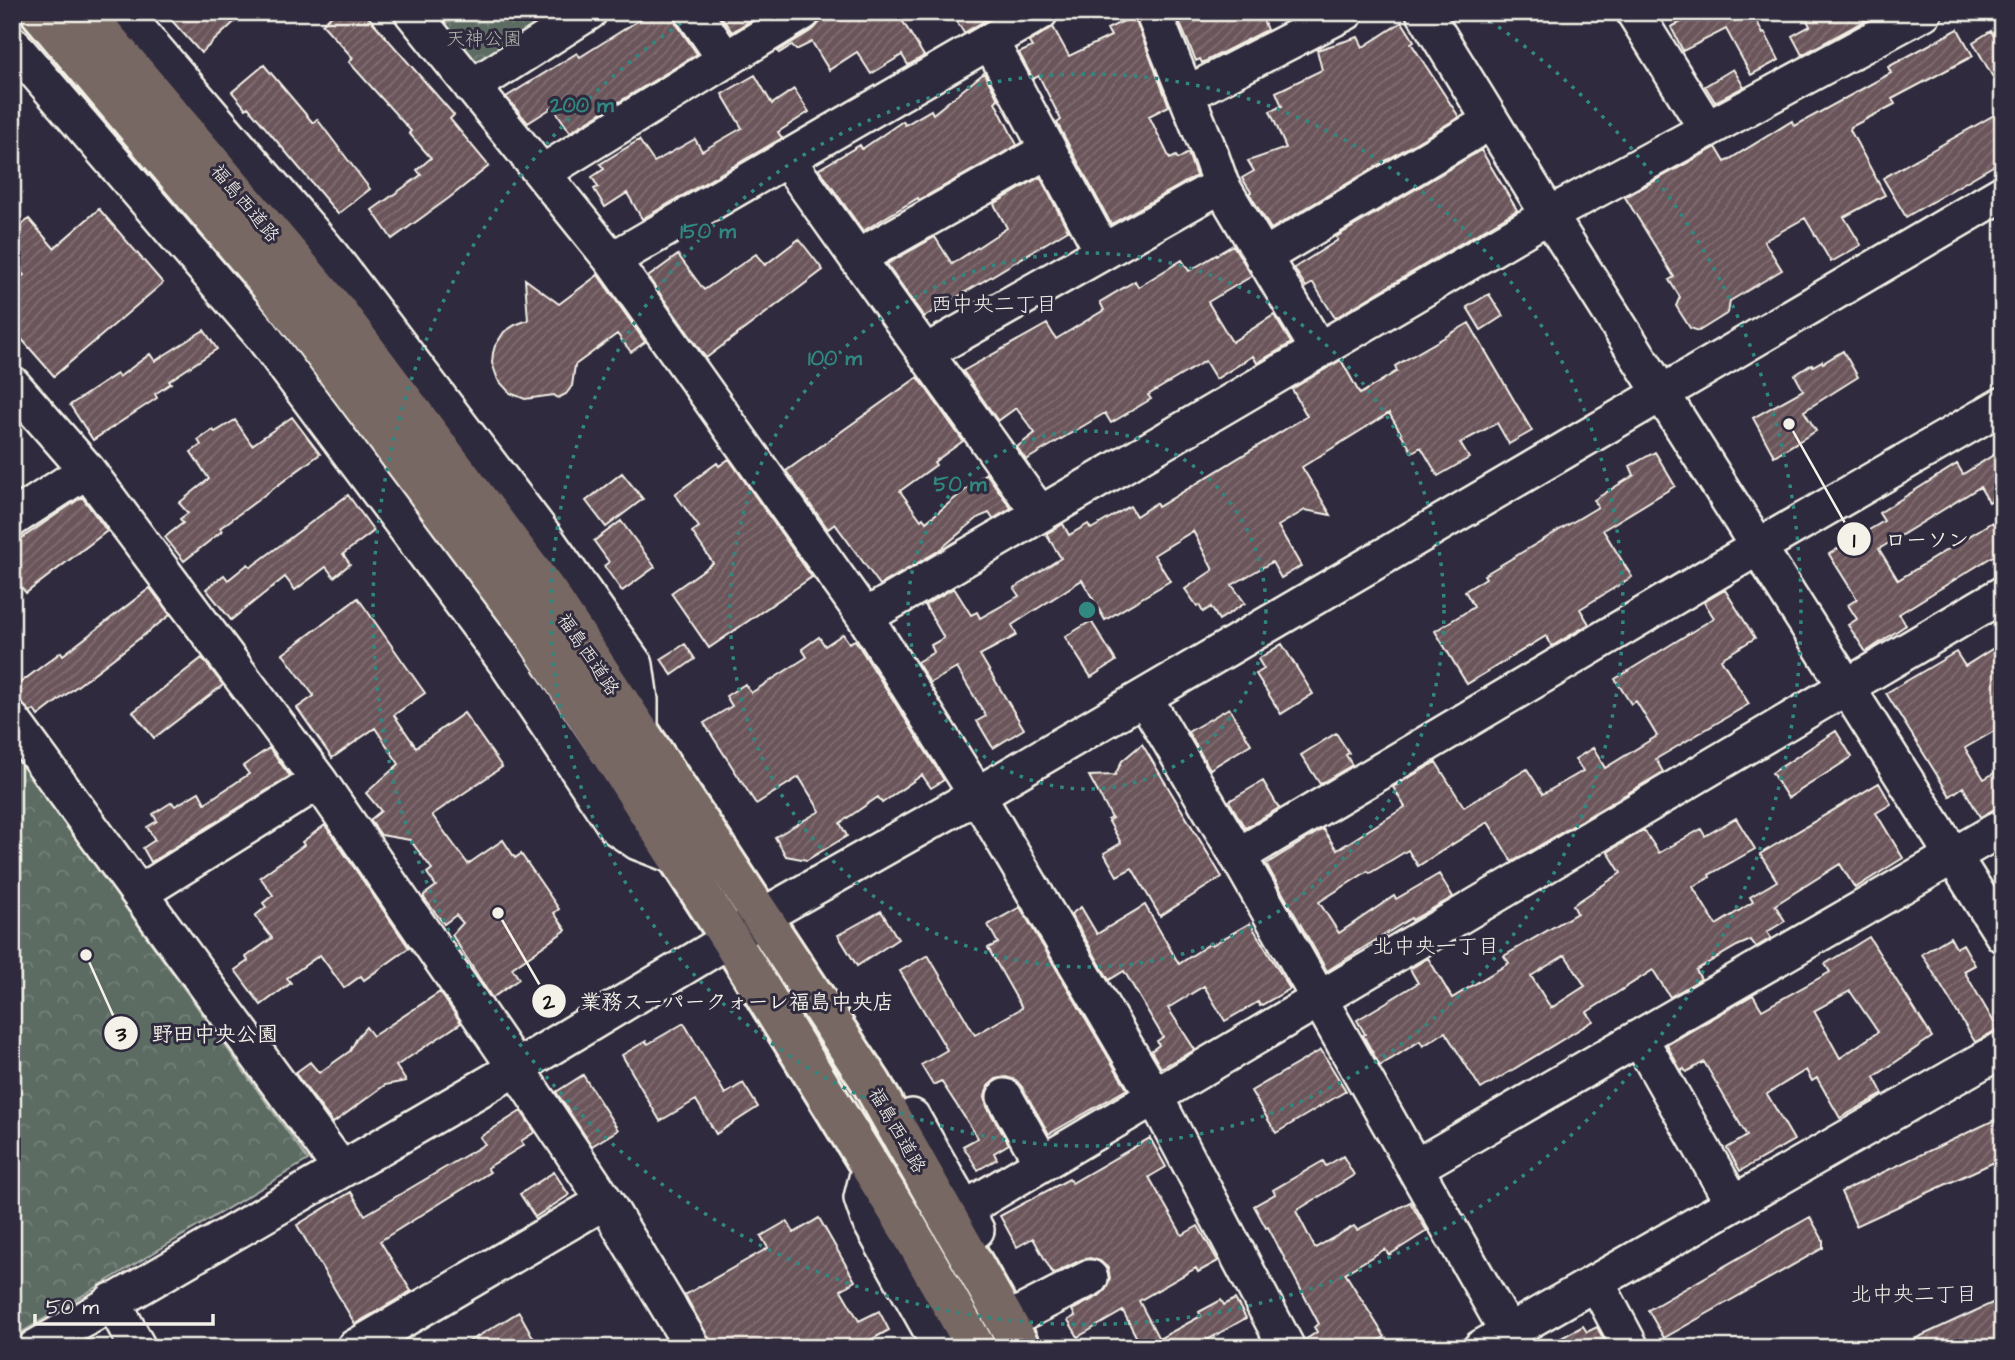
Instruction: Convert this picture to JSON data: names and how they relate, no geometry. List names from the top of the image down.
{
  "streets": {
    "highway": ["福島西道路"]
  },
  "districts": ["西中央二丁目", "北中央一丁目", "北中央二丁目"],
  "parks": ["天神公園"],
  "places": ["ローソン", "業務スーパークォーレ福島中央店", "野田中央公園"],
  "scale_bar": "50 m",
  "rings": [
    "200 m",
    "150 m",
    "100 m",
    "50 m"
  ]
}
